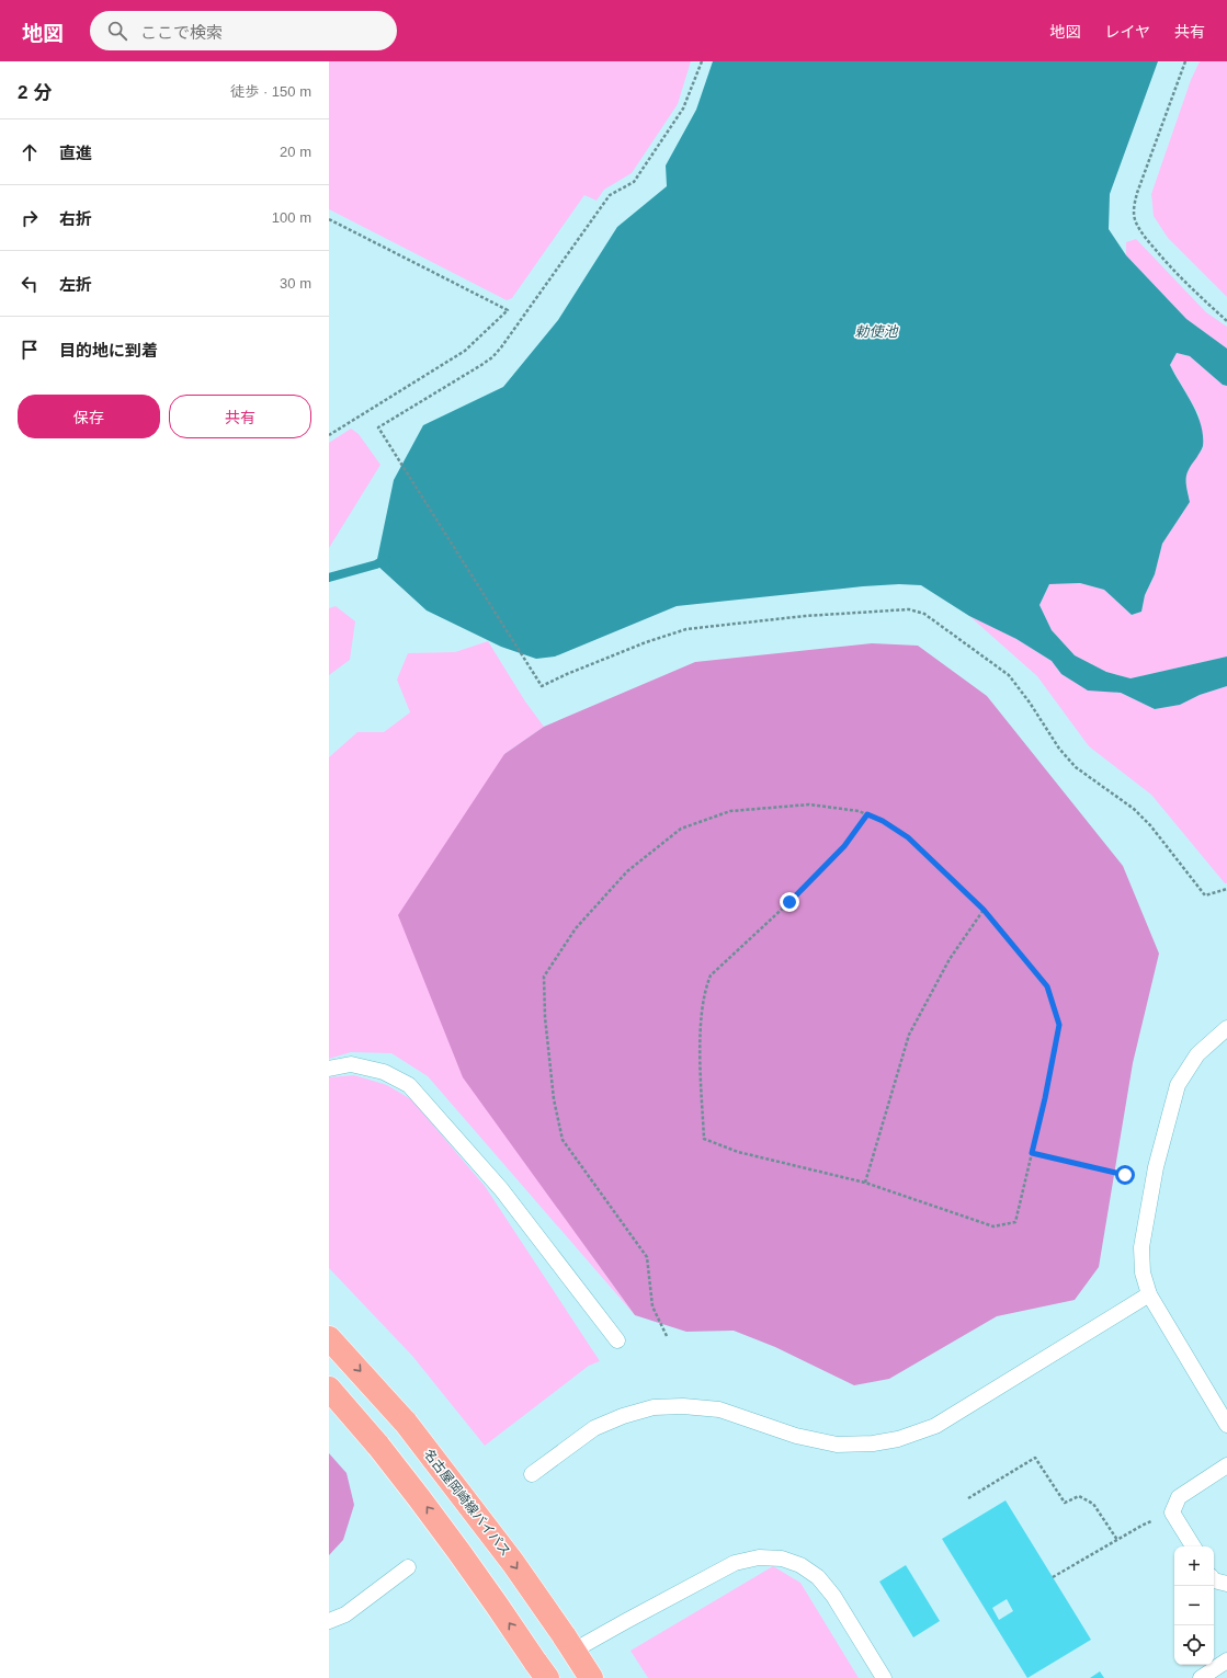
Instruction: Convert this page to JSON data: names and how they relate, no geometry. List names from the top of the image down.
{
  "streets": {
    "main road": ["名古屋岡崎線バイパス"]
  },
  "water": ["勅使池"],
  "page": {
    "header": "地図",
    "search": "ここで検索",
    "nav": ["地図", "レイヤ", "共有"],
    "heading": ["2 分", "徒歩 · 150 m"],
    "list": [
      ["直進", "20 m"],
      ["右折", "100 m"],
      ["左折", "30 m"],
      "目的地に到着"
    ],
    "buttons": ["保存", "共有"],
    "map_buttons": ["+", "−"]
  }
}
